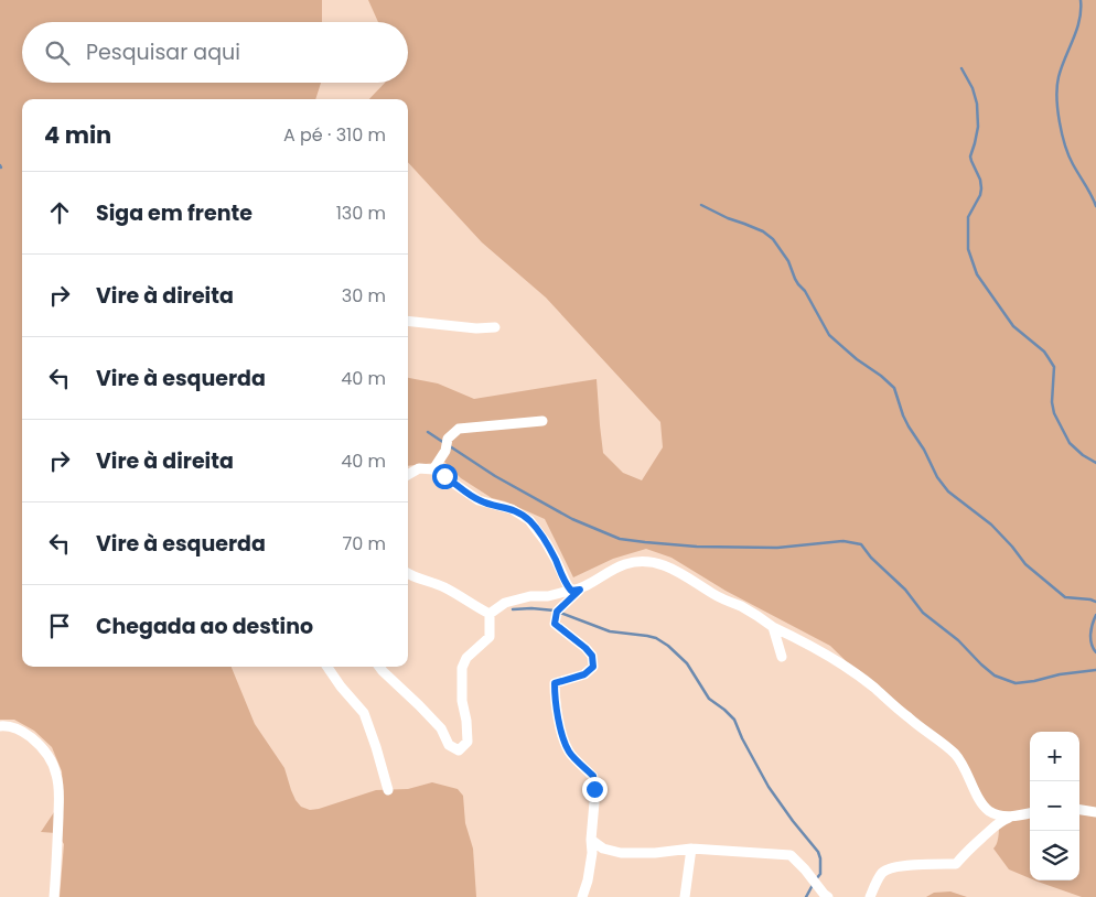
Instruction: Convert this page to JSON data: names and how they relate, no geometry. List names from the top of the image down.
{
  "page": {
    "search": "Pesquisar aqui",
    "heading": ["4 min", "A pé · 310 m"],
    "list": [
      ["Siga em frente", "130 m"],
      ["Vire à direita", "30 m"],
      ["Vire à esquerda", "40 m"],
      ["Vire à direita", "40 m"],
      ["Vire à esquerda", "70 m"],
      "Chegada ao destino"
    ],
    "map_buttons": ["+", "−"]
  }
}
